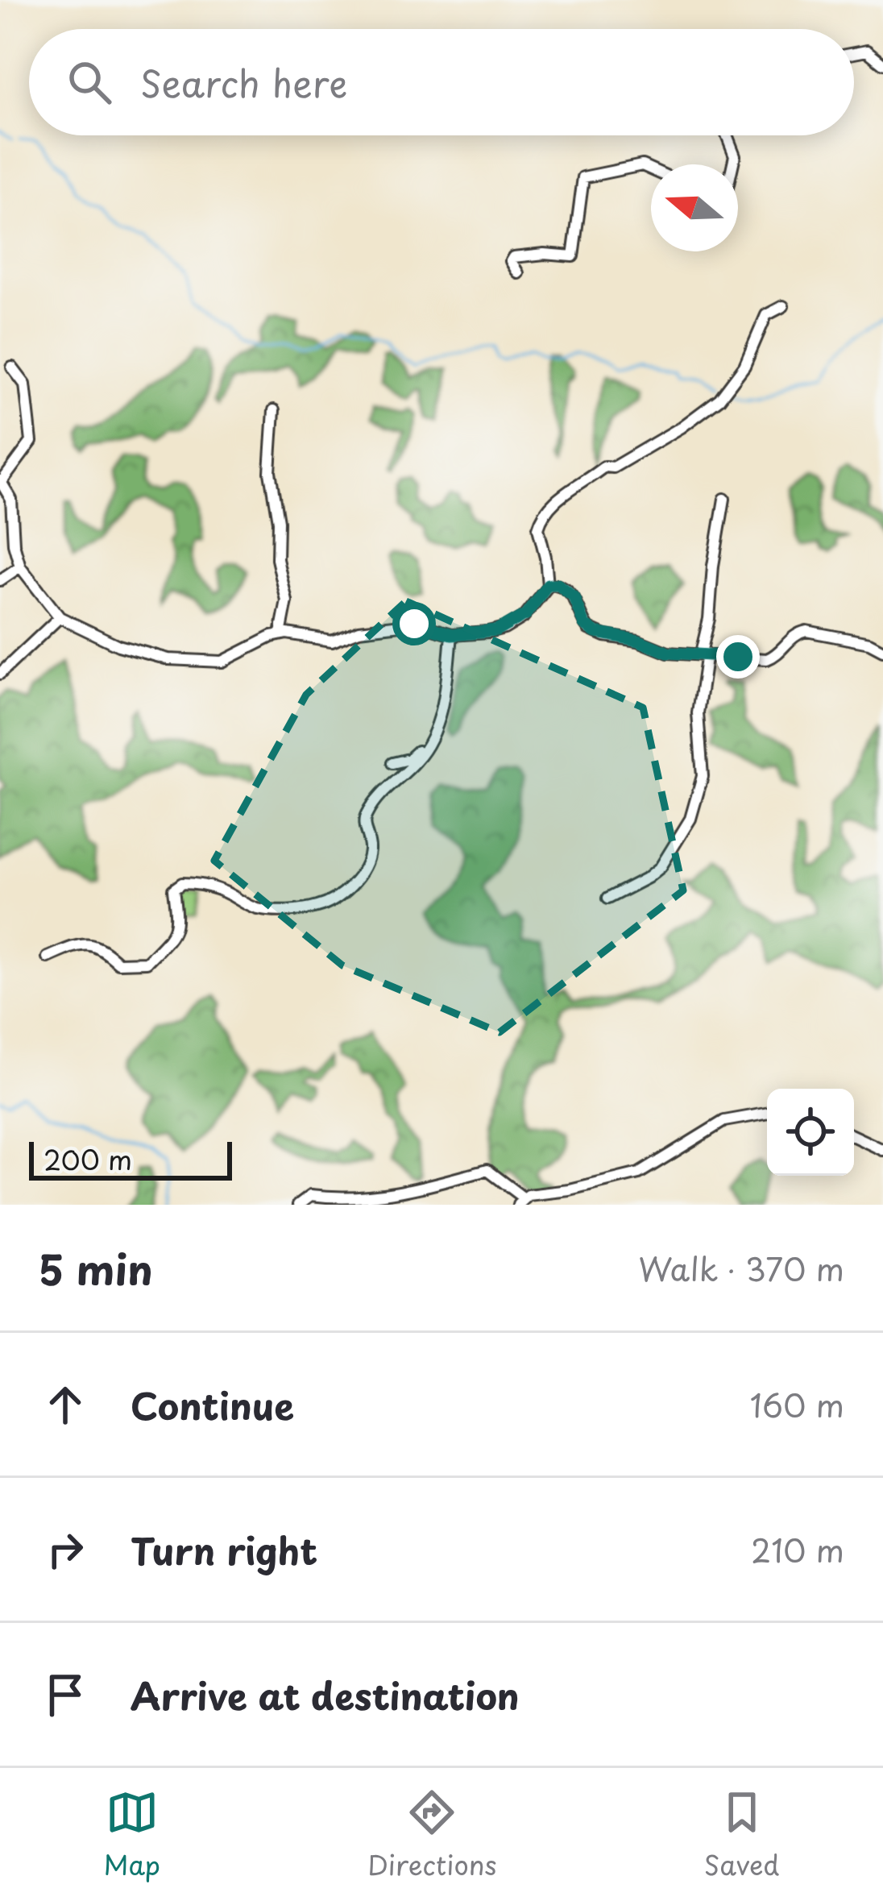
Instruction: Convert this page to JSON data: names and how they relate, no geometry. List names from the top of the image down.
{
  "scale_bar": "200 m",
  "north": "left",
  "page": {
    "search": "Search here",
    "scale": "200 m",
    "heading": ["5 min", "Walk · 370 m"],
    "list": [
      ["Continue", "160 m"],
      ["Turn right", "210 m"],
      "Arrive at destination"
    ],
    "nav": ["Map", "Directions", "Saved"]
  }
}
